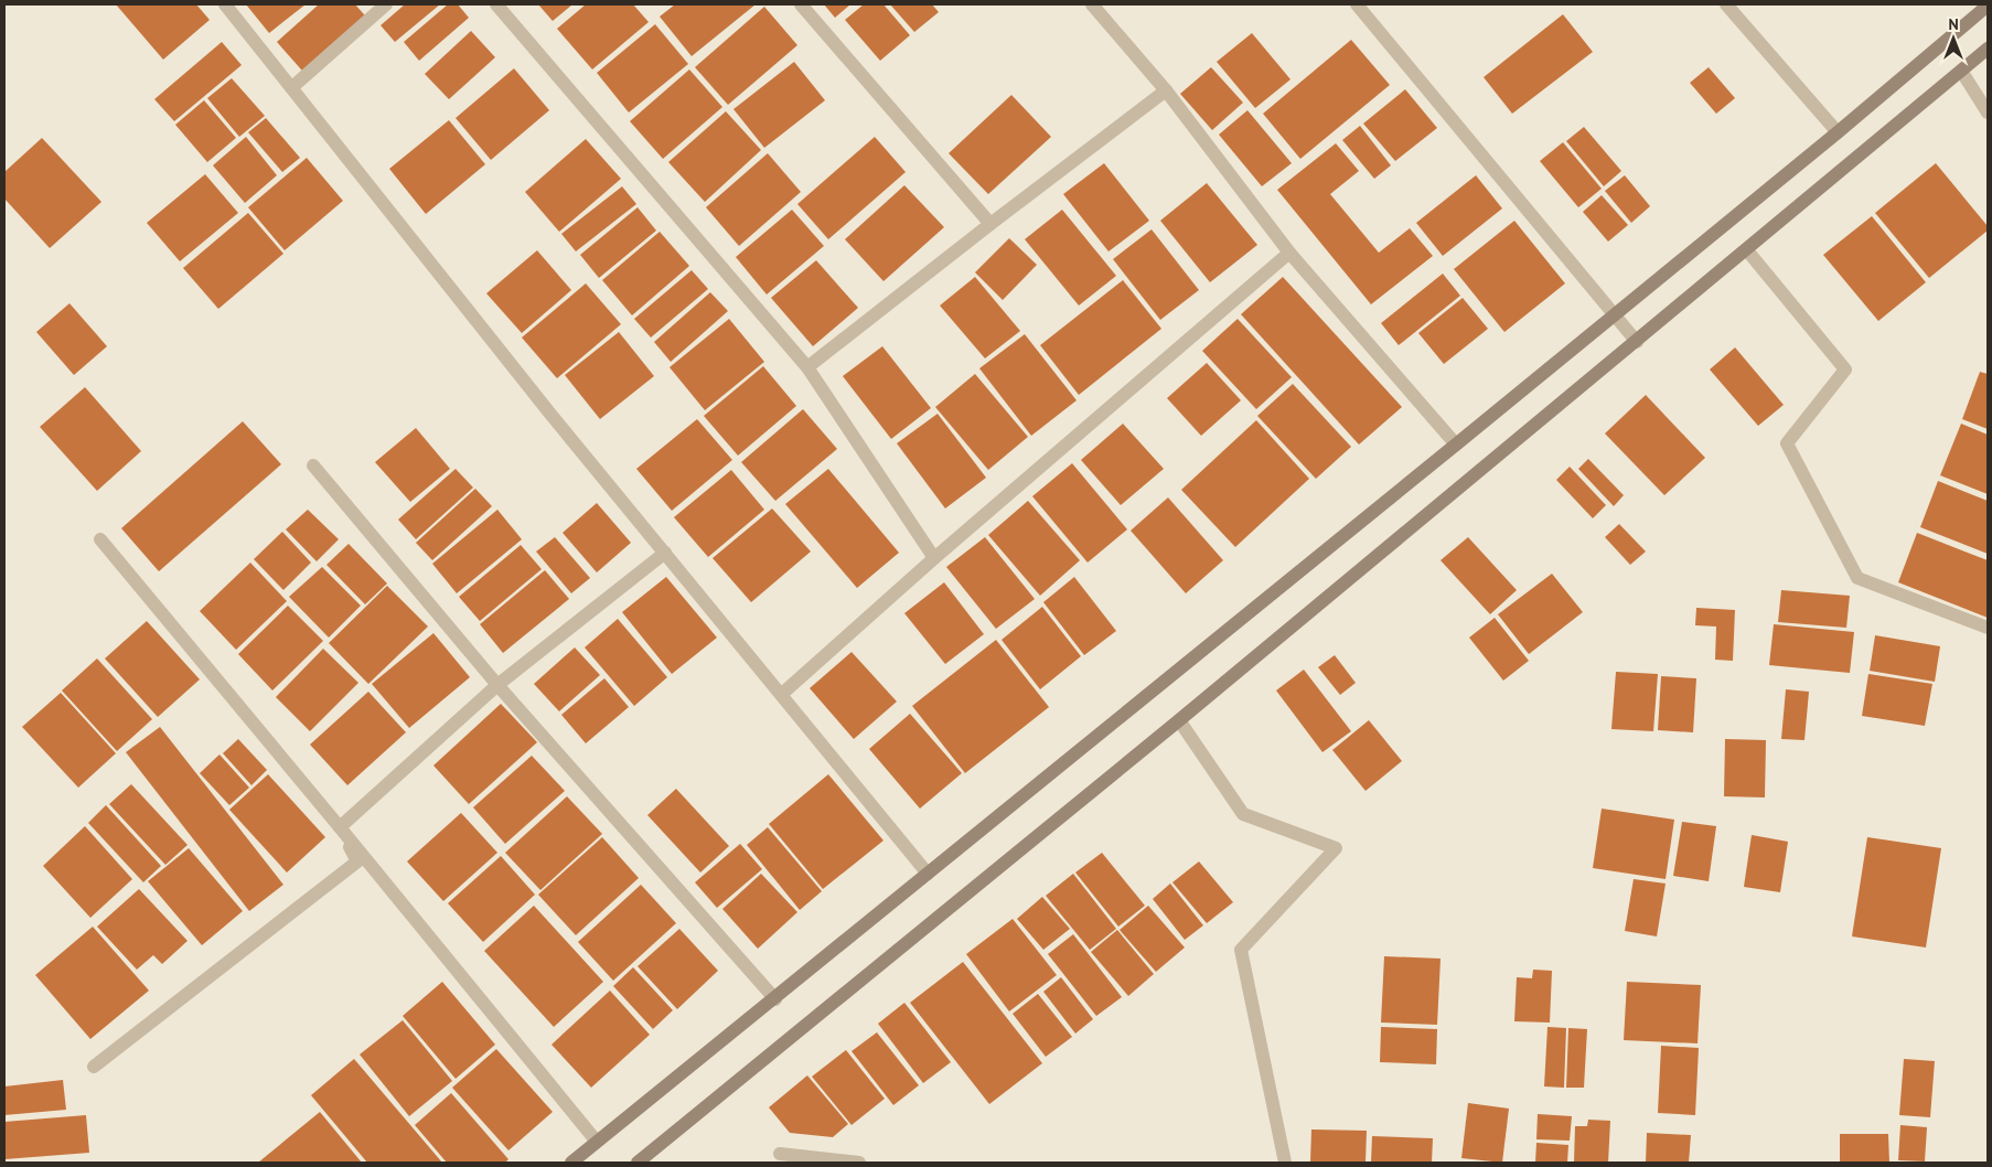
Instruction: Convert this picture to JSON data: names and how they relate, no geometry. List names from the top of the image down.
{
  "north": "top"
}
